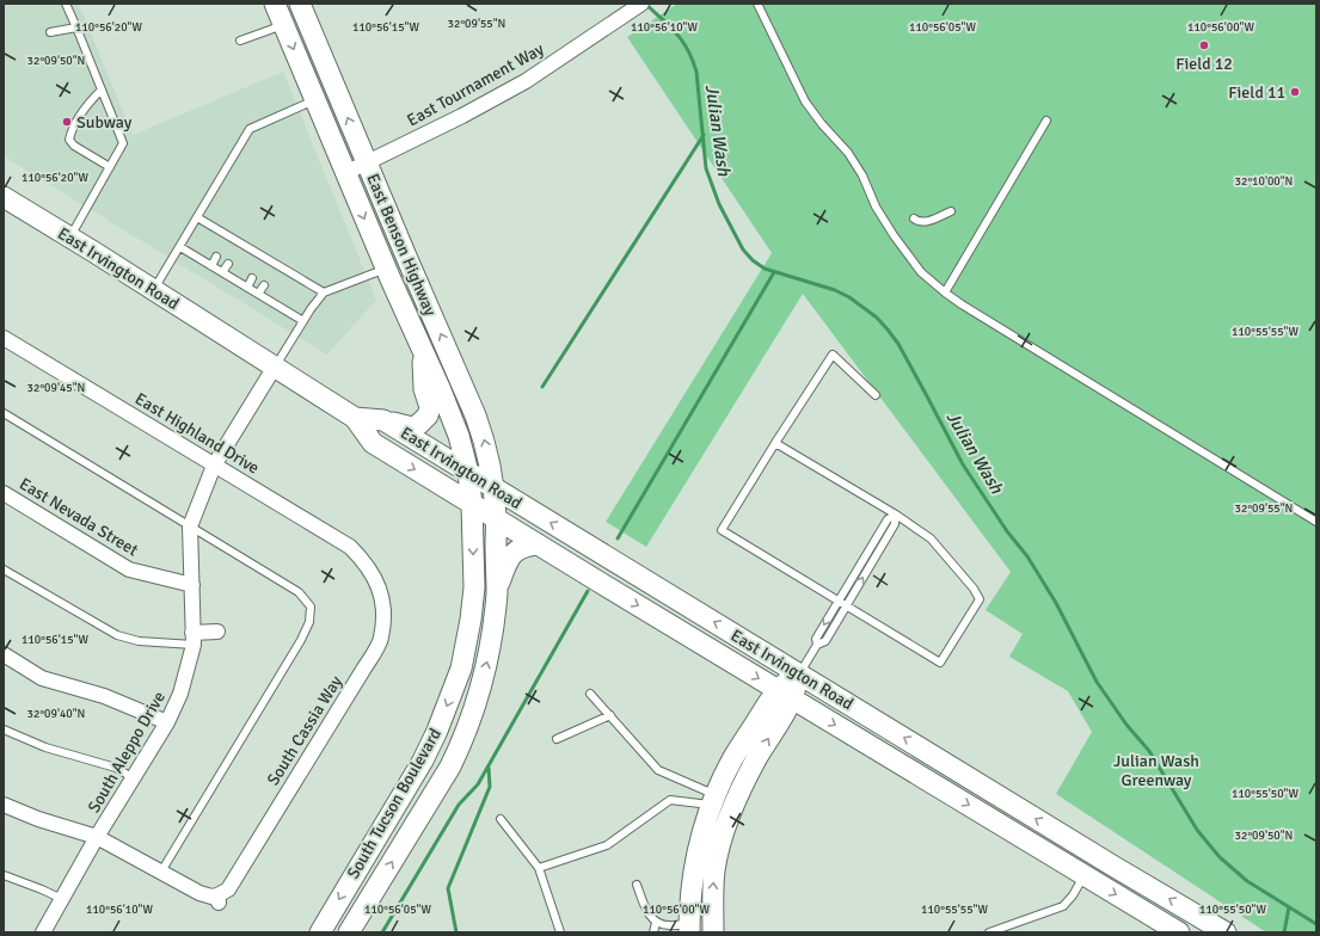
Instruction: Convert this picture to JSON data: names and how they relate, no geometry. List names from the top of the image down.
{
  "streets": {
    "main road": ["East Benson Highway", "East Irvington Road", "South Tucson Boulevard"],
    "street": [
      "East Tournament Way",
      "East Highland Drive",
      "East Nevada Street",
      "South Cassia Way",
      "South Aleppo Drive"
    ]
  },
  "crossings": [
    ["East Tournament Way", "East Benson Highway"],
    ["East Benson Highway", "East Irvington Road"],
    ["East Benson Highway", "South Tucson Boulevard"],
    ["East Irvington Road", "South Aleppo Drive"],
    ["East Irvington Road", "South Tucson Boulevard"],
    ["East Highland Drive", "South Cassia Way"],
    ["East Highland Drive", "South Aleppo Drive"],
    ["East Nevada Street", "South Aleppo Drive"]
  ],
  "water": ["Julian Wash"],
  "parks": ["Julian Wash Greenway"],
  "places": ["Field 12", "Field 11", "Subway"],
  "coordinates": [
    "32°09'55\"N",
    "110°56'20\"W",
    "110°56'15\"W",
    "110°56'10\"W",
    "110°56'05\"W",
    "110°56'00\"W",
    "32°09'50\"N",
    "32°10'00\"N",
    "110°55'55\"W",
    "32°09'45\"N",
    "32°09'40\"N",
    "110°55'50\"W"
  ]
}
